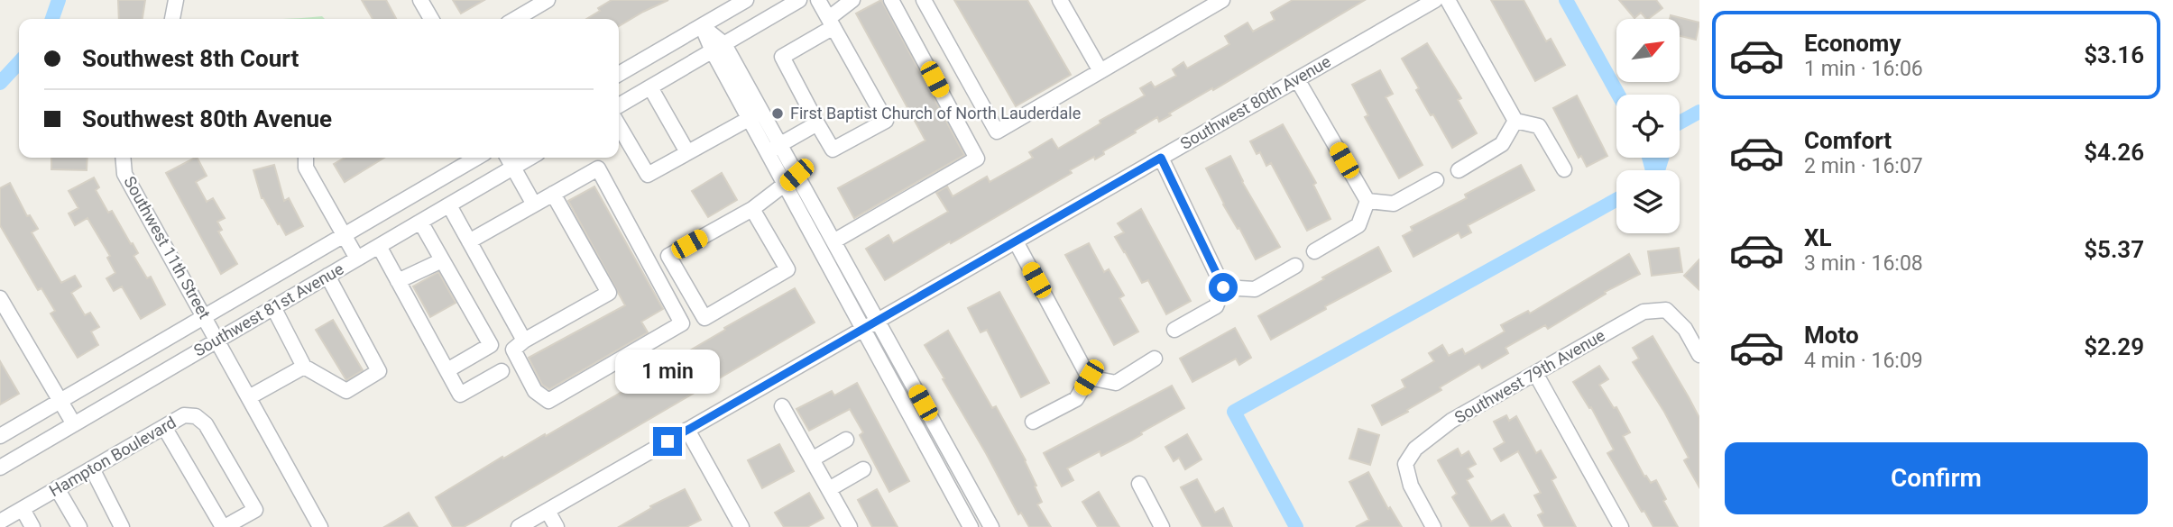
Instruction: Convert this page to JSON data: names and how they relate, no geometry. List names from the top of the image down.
{
  "streets": {
    "street": [
      "Southwest 80th Avenue",
      "Southwest 11th Street",
      "Southwest 81st Avenue",
      "Southwest 79th Avenue",
      "Hampton Boulevard"
    ]
  },
  "crossings": [
    ["Southwest 11th Street", "Southwest 81st Avenue"]
  ],
  "places": ["First Baptist Church of North Lauderdale"],
  "north": "top right",
  "page": {
    "list": [
      {
        "name": "Economy",
        "note": "1 min · 16:06",
        "value": "$3.16"
      },
      {
        "name": "Comfort",
        "note": "2 min · 16:07",
        "value": "$4.26"
      },
      {
        "name": "XL",
        "note": "3 min · 16:08",
        "value": "$5.37"
      },
      {
        "name": "Moto",
        "note": "4 min · 16:09",
        "value": "$2.29"
      }
    ],
    "banner": ["Southwest 8th Court", "Southwest 80th Avenue"],
    "bubble": "1 min",
    "buttons": "Confirm"
  }
}
